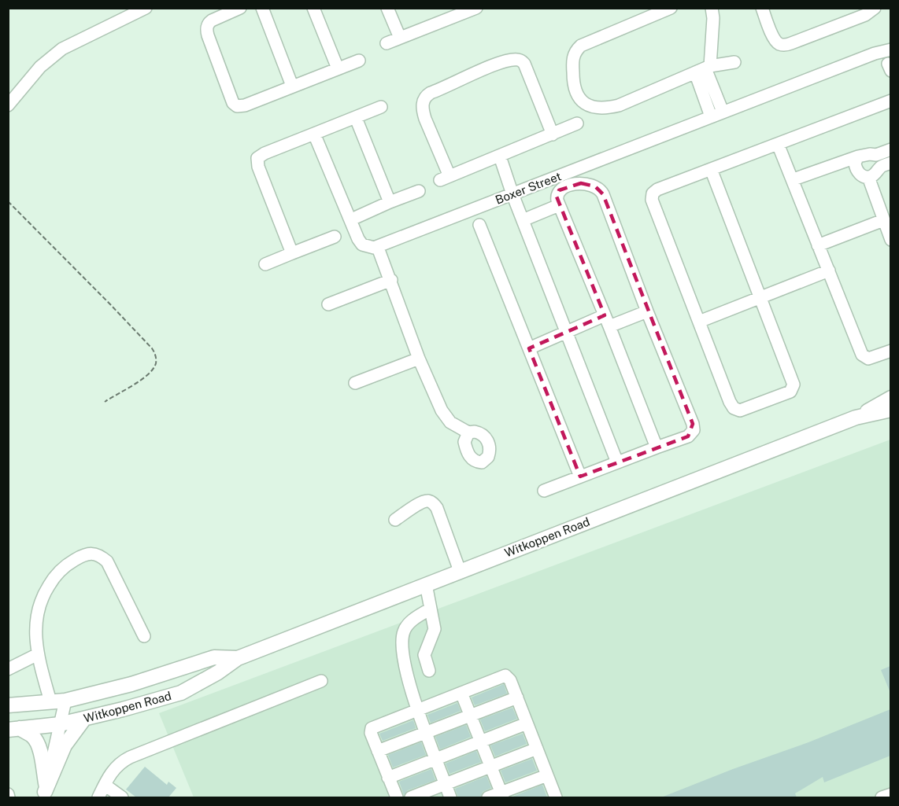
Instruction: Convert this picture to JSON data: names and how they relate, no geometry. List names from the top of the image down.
{
  "streets": {
    "main road": ["Witkoppen Road"],
    "street": ["Boxer Street"]
  }
}
